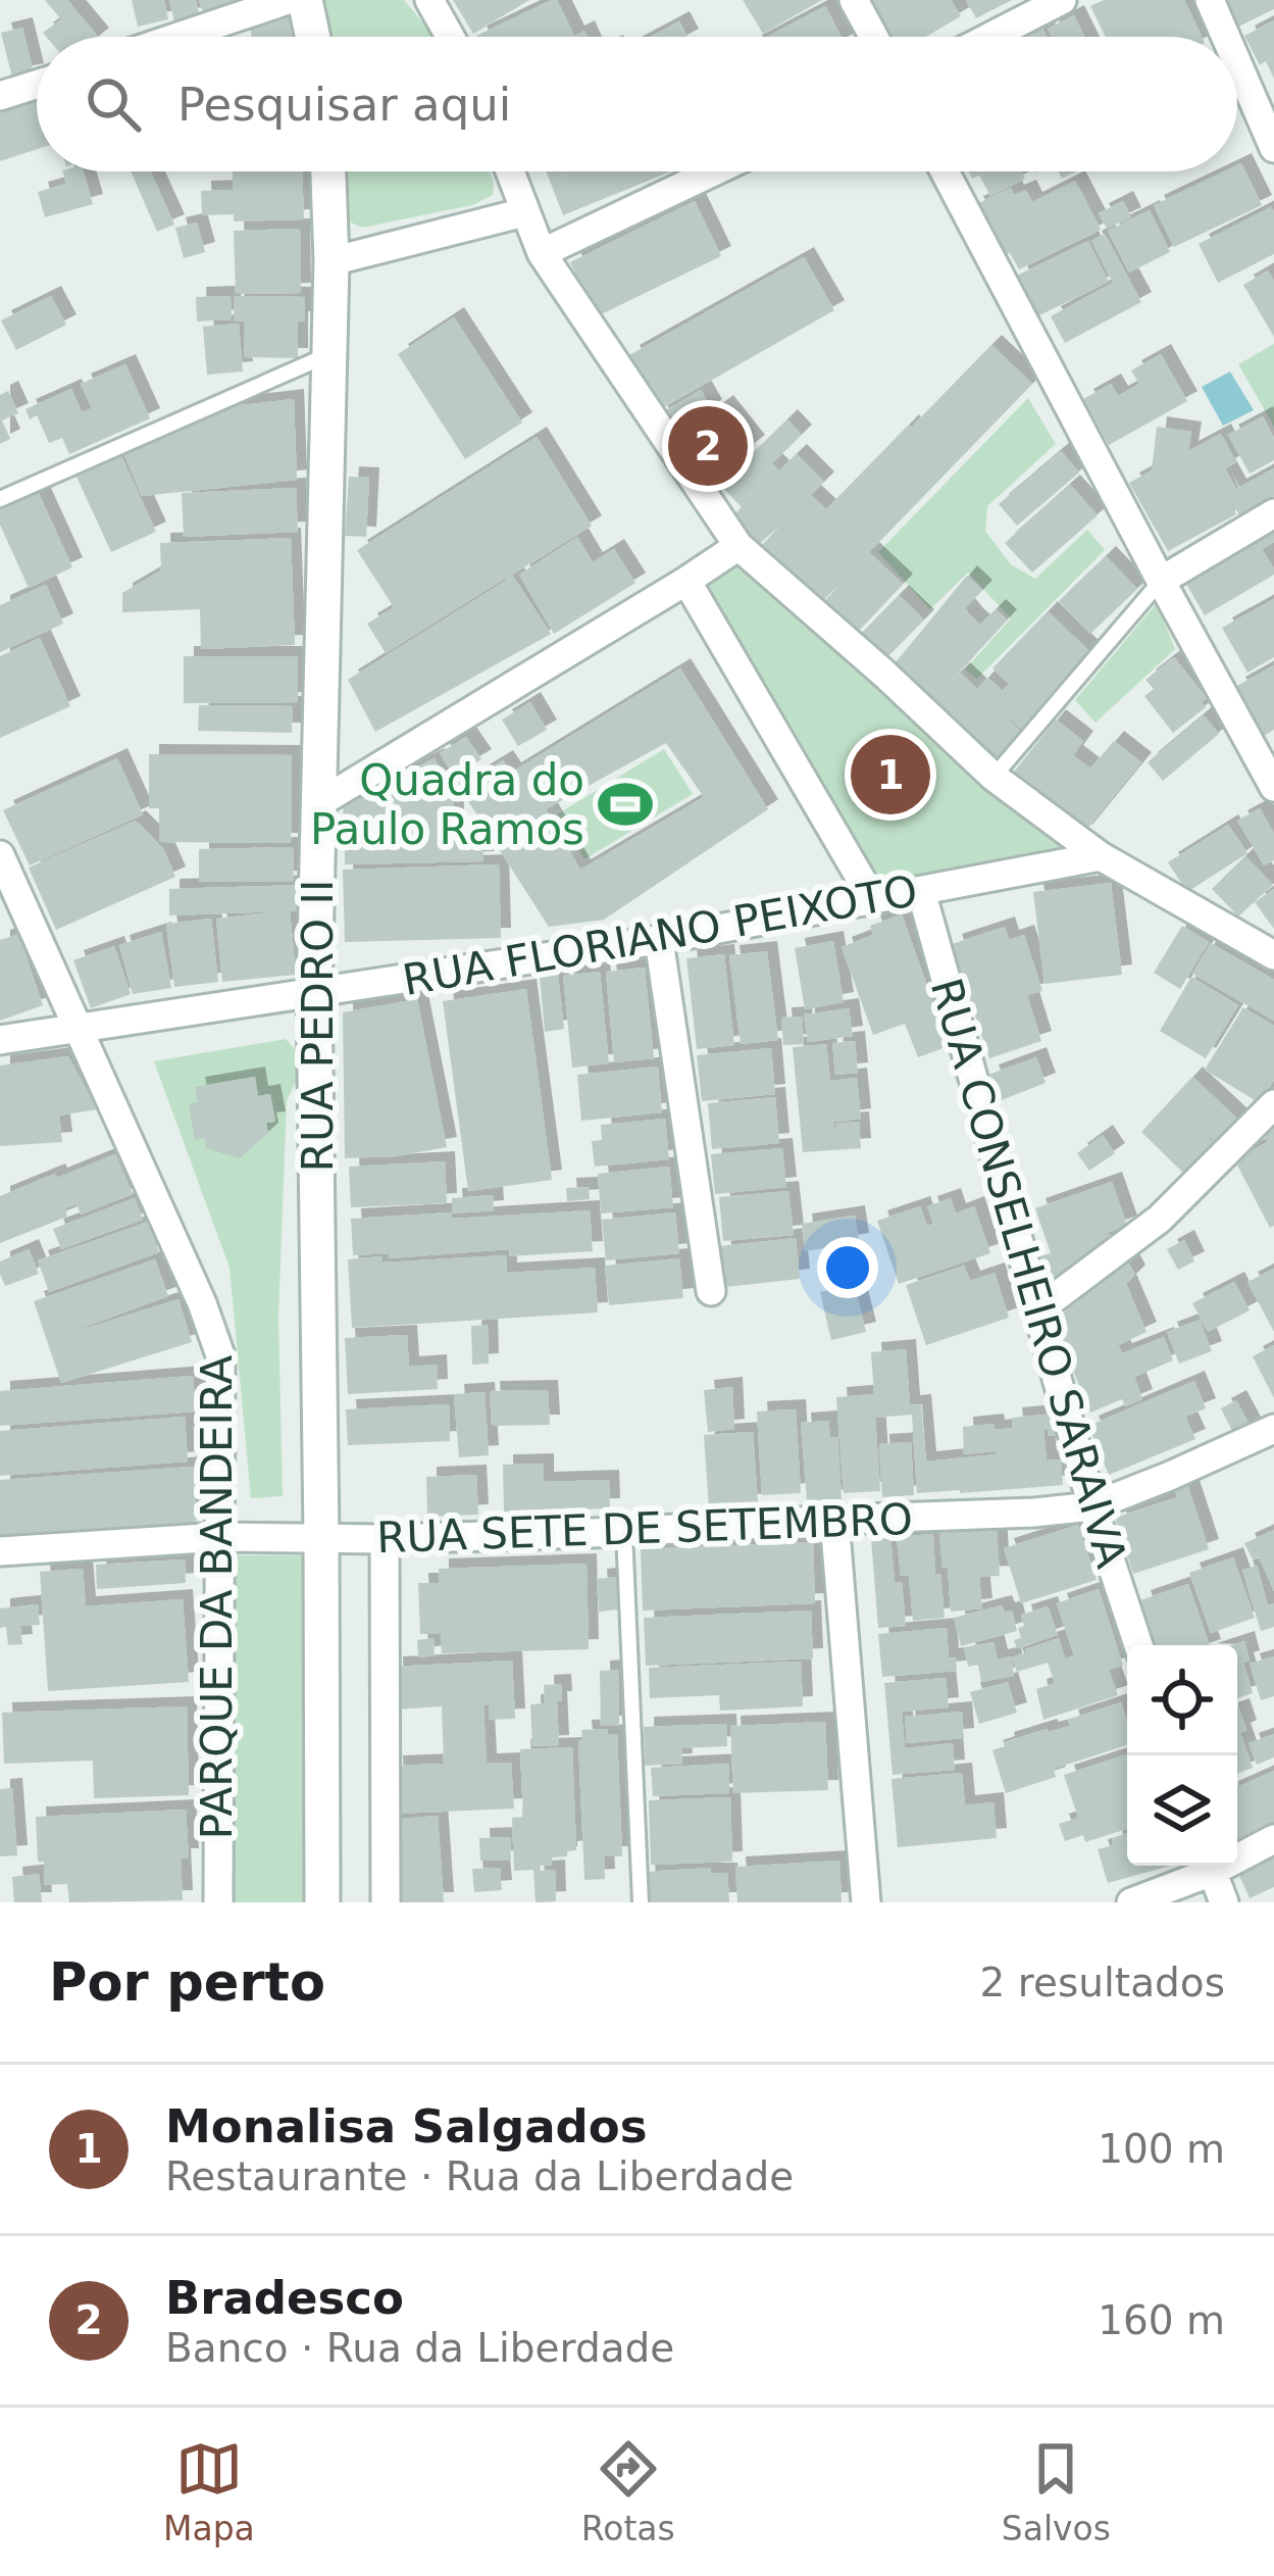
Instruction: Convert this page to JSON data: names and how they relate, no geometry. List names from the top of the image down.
{
  "streets": {
    "street": [
      "RUA FLORIANO PEIXOTO",
      "RUA PEDRO II",
      "RUA CONSELHEIRO SARAIVA",
      "RUA SETE DE SETEMBRO",
      "PARQUE DA BANDEIRA"
    ]
  },
  "crossings": [
    ["RUA FLORIANO PEIXOTO", "RUA PEDRO II"],
    ["RUA FLORIANO PEIXOTO", "RUA CONSELHEIRO SARAIVA"],
    ["RUA FLORIANO PEIXOTO", "PARQUE DA BANDEIRA"],
    ["RUA PEDRO II", "RUA SETE DE SETEMBRO"],
    ["RUA CONSELHEIRO SARAIVA", "RUA SETE DE SETEMBRO"],
    ["RUA SETE DE SETEMBRO", "PARQUE DA BANDEIRA"]
  ],
  "places": {
    "sports": ["Quadra do Paulo Ramos"]
  },
  "page": {
    "search": "Pesquisar aqui",
    "pins": ["2", "1"],
    "heading": ["Por perto", "2 resultados"],
    "list": [
      {
        "mark": "1",
        "name": "Monalisa Salgados",
        "note": "Restaurante · Rua da Liberdade",
        "value": "100 m"
      },
      {
        "mark": "2",
        "name": "Bradesco",
        "note": "Banco · Rua da Liberdade",
        "value": "160 m"
      }
    ],
    "nav": ["Mapa", "Rotas", "Salvos"]
  }
}
